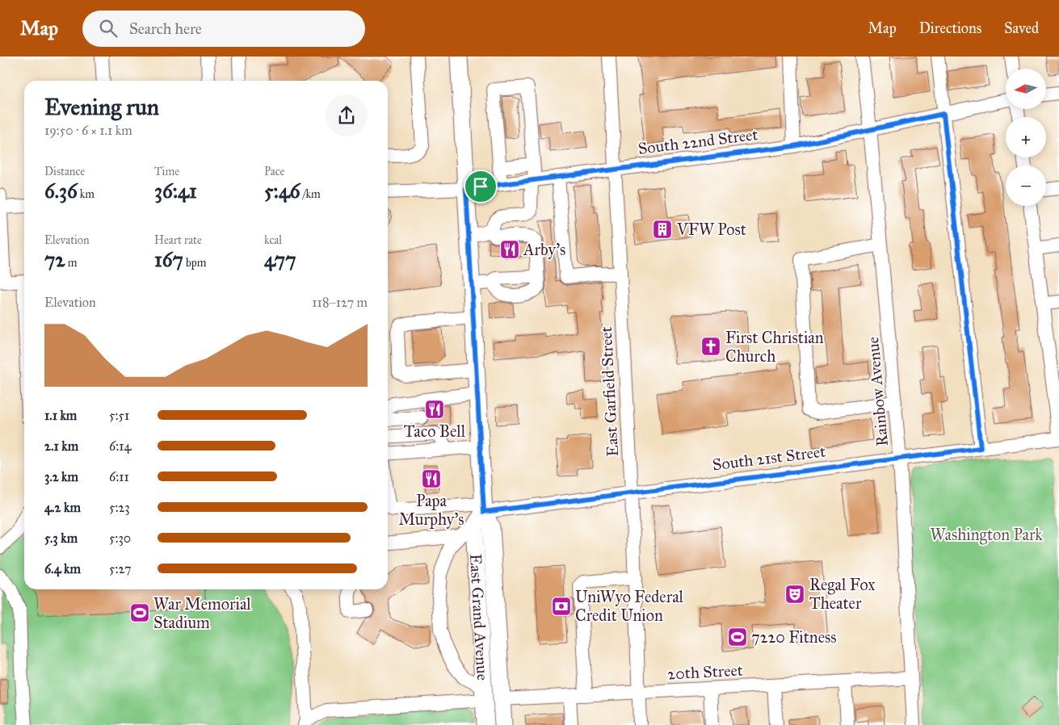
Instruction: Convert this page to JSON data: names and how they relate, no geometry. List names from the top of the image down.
{
  "streets": {
    "main road": ["East Grand Avenue"],
    "street": [
      "South 22nd Street",
      "East Garfield Street",
      "Rainbow Avenue",
      "South 21st Street",
      "20th Street"
    ]
  },
  "crossings": [
    ["South 22nd Street", "East Garfield Street"],
    ["South 22nd Street", "Rainbow Avenue"],
    ["South 22nd Street", "East Grand Avenue"],
    ["East Garfield Street", "South 21st Street"],
    ["East Garfield Street", "20th Street"],
    ["Rainbow Avenue", "South 21st Street"],
    ["Rainbow Avenue", "20th Street"],
    ["South 21st Street", "East Grand Avenue"],
    ["East Grand Avenue", "20th Street"]
  ],
  "parks": ["Washington Park"],
  "places": {
    "building": ["VFW Post"],
    "restaurant": ["Arby's", "Taco Bell", "Papa Murphy's"],
    "church": ["First Christian Church"],
    "theatre": ["Regal Fox Theater"],
    "bank": ["UniWyo Federal Credit Union"],
    "sports": ["War Memorial Stadium", "7220 Fitness"]
  },
  "north": "left",
  "page": {
    "header": "Map",
    "search": "Search here",
    "nav": ["Map", "Directions", "Saved"],
    "map_buttons": ["+", "−"],
    "heading": ["Evening run", "19:50 · 6 × 1.1 km"],
    "stats": [
      ["Distance", "6.36 km"],
      ["Time", "36:41"],
      ["Pace", "5:46 /km"],
      ["Elevation", "72 m"],
      ["Heart rate", "167 bpm"],
      ["kcal", "477"]
    ],
    "chart": ["Elevation", "118–127 m"],
    "list": [
      {
        "name": "1.1 km",
        "note": "5:51"
      },
      {
        "name": "2.1 km",
        "note": "6:14"
      },
      {
        "name": "3.2 km",
        "note": "6:11"
      },
      {
        "name": "4.2 km",
        "note": "5:23"
      },
      {
        "name": "5.3 km",
        "note": "5:30"
      },
      {
        "name": "6.4 km",
        "note": "5:27"
      }
    ]
  }
}
